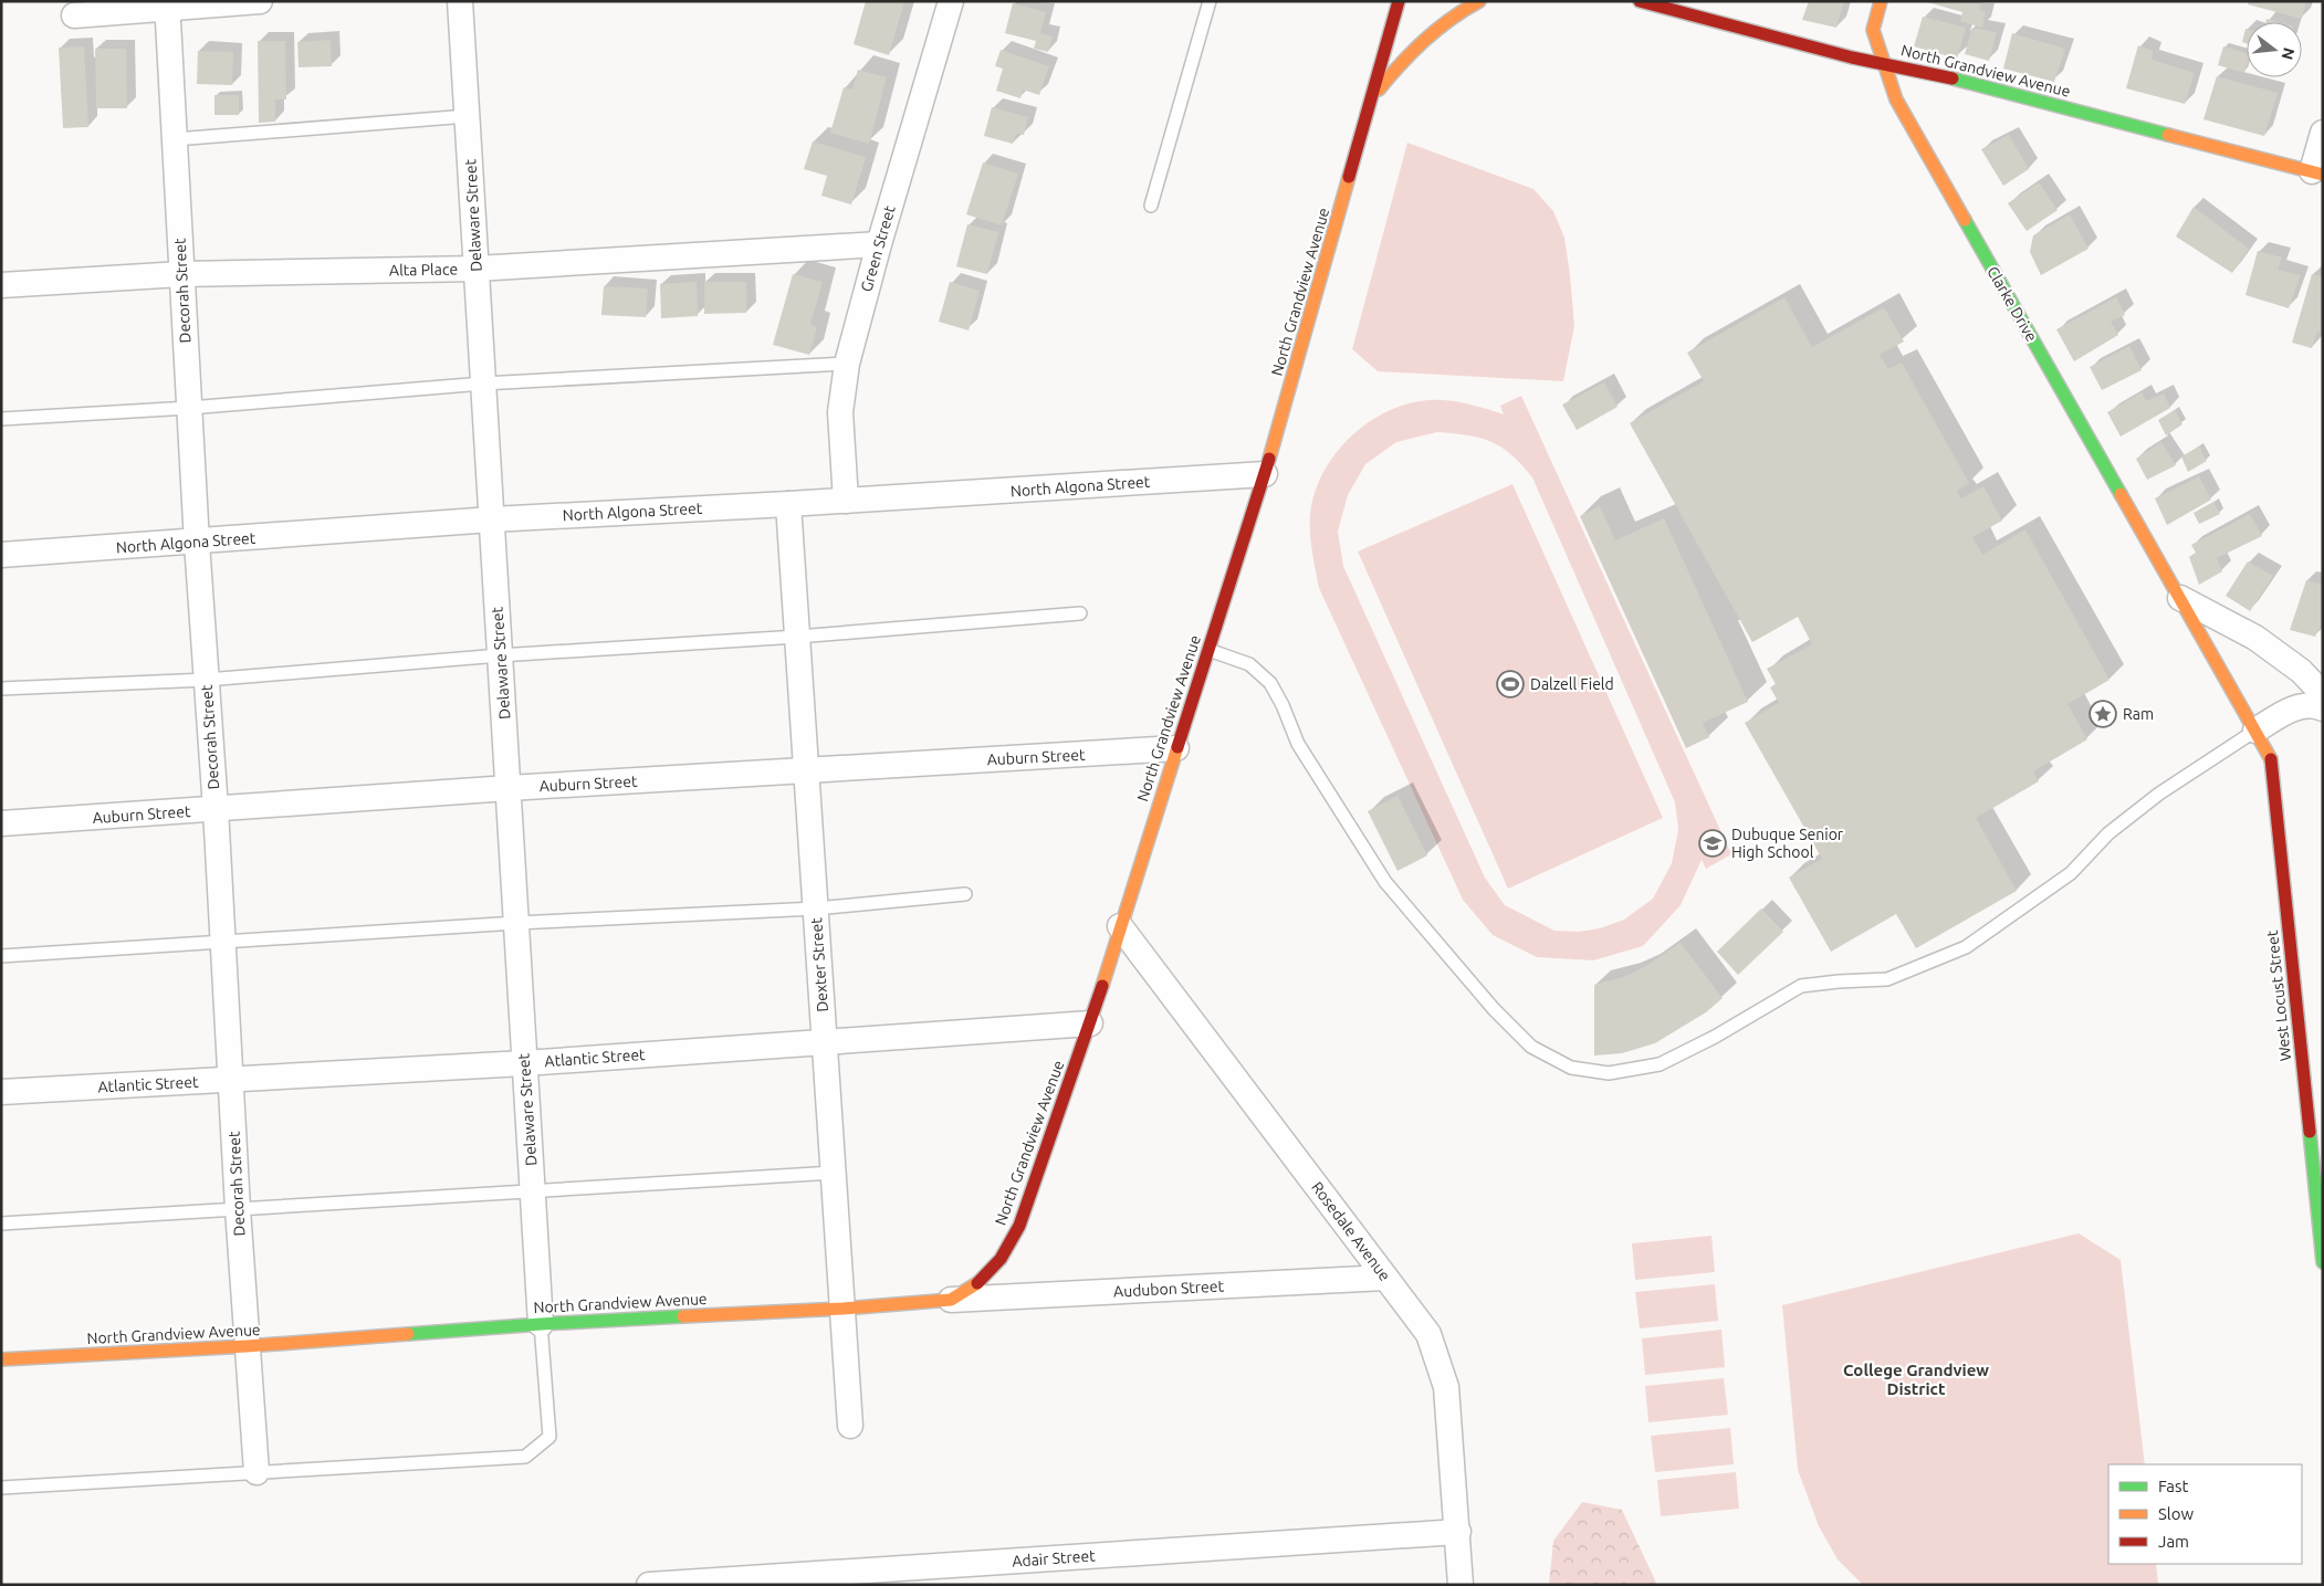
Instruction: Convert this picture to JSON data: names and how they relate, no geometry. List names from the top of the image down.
{
  "streets": {
    "street": [
      "North Grandview Avenue",
      "Delaware Street",
      "Green Street",
      "Alta Place",
      "Decorah Street",
      "Clarke Drive",
      "North Algona Street",
      "Auburn Street",
      "Dexter Street",
      "West Locust Street",
      "Atlantic Street",
      "Rosedale Avenue",
      "Audubon Street",
      "Adair Street"
    ]
  },
  "crossings": [
    ["North Grandview Avenue", "Delaware Street"],
    ["North Grandview Avenue", "Decorah Street"],
    ["North Grandview Avenue", "Clarke Drive"],
    ["North Grandview Avenue", "North Algona Street"],
    ["North Grandview Avenue", "Auburn Street"],
    ["North Grandview Avenue", "Dexter Street"],
    ["North Grandview Avenue", "Atlantic Street"],
    ["North Grandview Avenue", "Rosedale Avenue"],
    ["North Grandview Avenue", "Audubon Street"],
    ["Delaware Street", "Alta Place"],
    ["Delaware Street", "North Algona Street"],
    ["Delaware Street", "Auburn Street"],
    ["Delaware Street", "Atlantic Street"],
    ["Green Street", "Alta Place"],
    ["Green Street", "North Algona Street"],
    ["Alta Place", "Decorah Street"],
    ["Decorah Street", "North Algona Street"],
    ["Decorah Street", "Auburn Street"],
    ["Decorah Street", "Atlantic Street"],
    ["Clarke Drive", "West Locust Street"],
    ["North Algona Street", "Dexter Street"],
    ["Auburn Street", "Dexter Street"],
    ["Dexter Street", "Atlantic Street"],
    ["Rosedale Avenue", "Audubon Street"],
    ["Rosedale Avenue", "Adair Street"]
  ],
  "districts": ["College Grandview District"],
  "places": {
    "sports": ["Dalzell Field"],
    "place": ["Ram"],
    "school or university": ["Dubuque Senior High School"]
  },
  "legend": ["Fast", "Slow", "Jam"],
  "north": "right"
}
